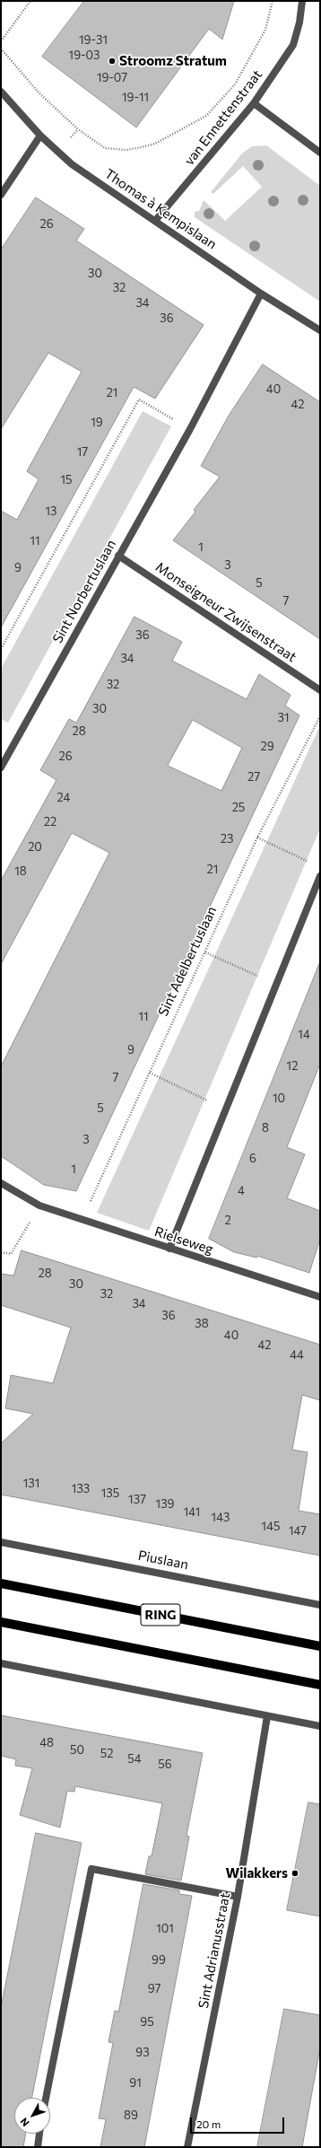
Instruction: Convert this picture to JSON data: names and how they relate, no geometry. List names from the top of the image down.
{
  "streets": {
    "main road": ["RING"],
    "street": [
      "van Ennettenstraat",
      "Thomas à Kempislaan",
      "Sint Norbertuslaan",
      "Monseigneur Zwijsenstraat",
      "Rielseweg",
      "Piuslaan",
      "Sint Adrianusstraat"
    ],
    "path": ["Sint Adelbertuslaan"]
  },
  "crossings": [
    ["van Ennettenstraat", "Thomas à Kempislaan"],
    ["Thomas à Kempislaan", "Sint Norbertuslaan"],
    ["Sint Norbertuslaan", "Monseigneur Zwijsenstraat"],
    ["Sint Adelbertuslaan", "Rielseweg"]
  ],
  "places": ["Stroomz Stratum", "Wilakkers"],
  "house_numbers": [
    "19-31",
    "19-03",
    "19-07",
    "19-11",
    "26",
    "30",
    "32",
    "34",
    "36",
    "40",
    "21",
    "42",
    "19",
    "17",
    "15",
    "13",
    "11",
    "1",
    "3",
    "9",
    "5",
    "7",
    "36",
    "34",
    "32",
    "30",
    "31",
    "28",
    "29",
    "26",
    "27",
    "24",
    "25",
    "22",
    "23",
    "20",
    "21",
    "18",
    "11",
    "14",
    "9",
    "12",
    "7",
    "10",
    "5",
    "8",
    "3",
    "6",
    "1",
    "4",
    "2",
    "28",
    "30",
    "32",
    "34",
    "36",
    "38",
    "40",
    "42",
    "44",
    "131",
    "133",
    "135",
    "137",
    "139",
    "141",
    "143",
    "145",
    "147",
    "48",
    "50",
    "52",
    "54",
    "56",
    "101",
    "99",
    "97",
    "95",
    "93",
    "91",
    "89"
  ],
  "scale_bar": "20 m",
  "north": "bottom left"
}
